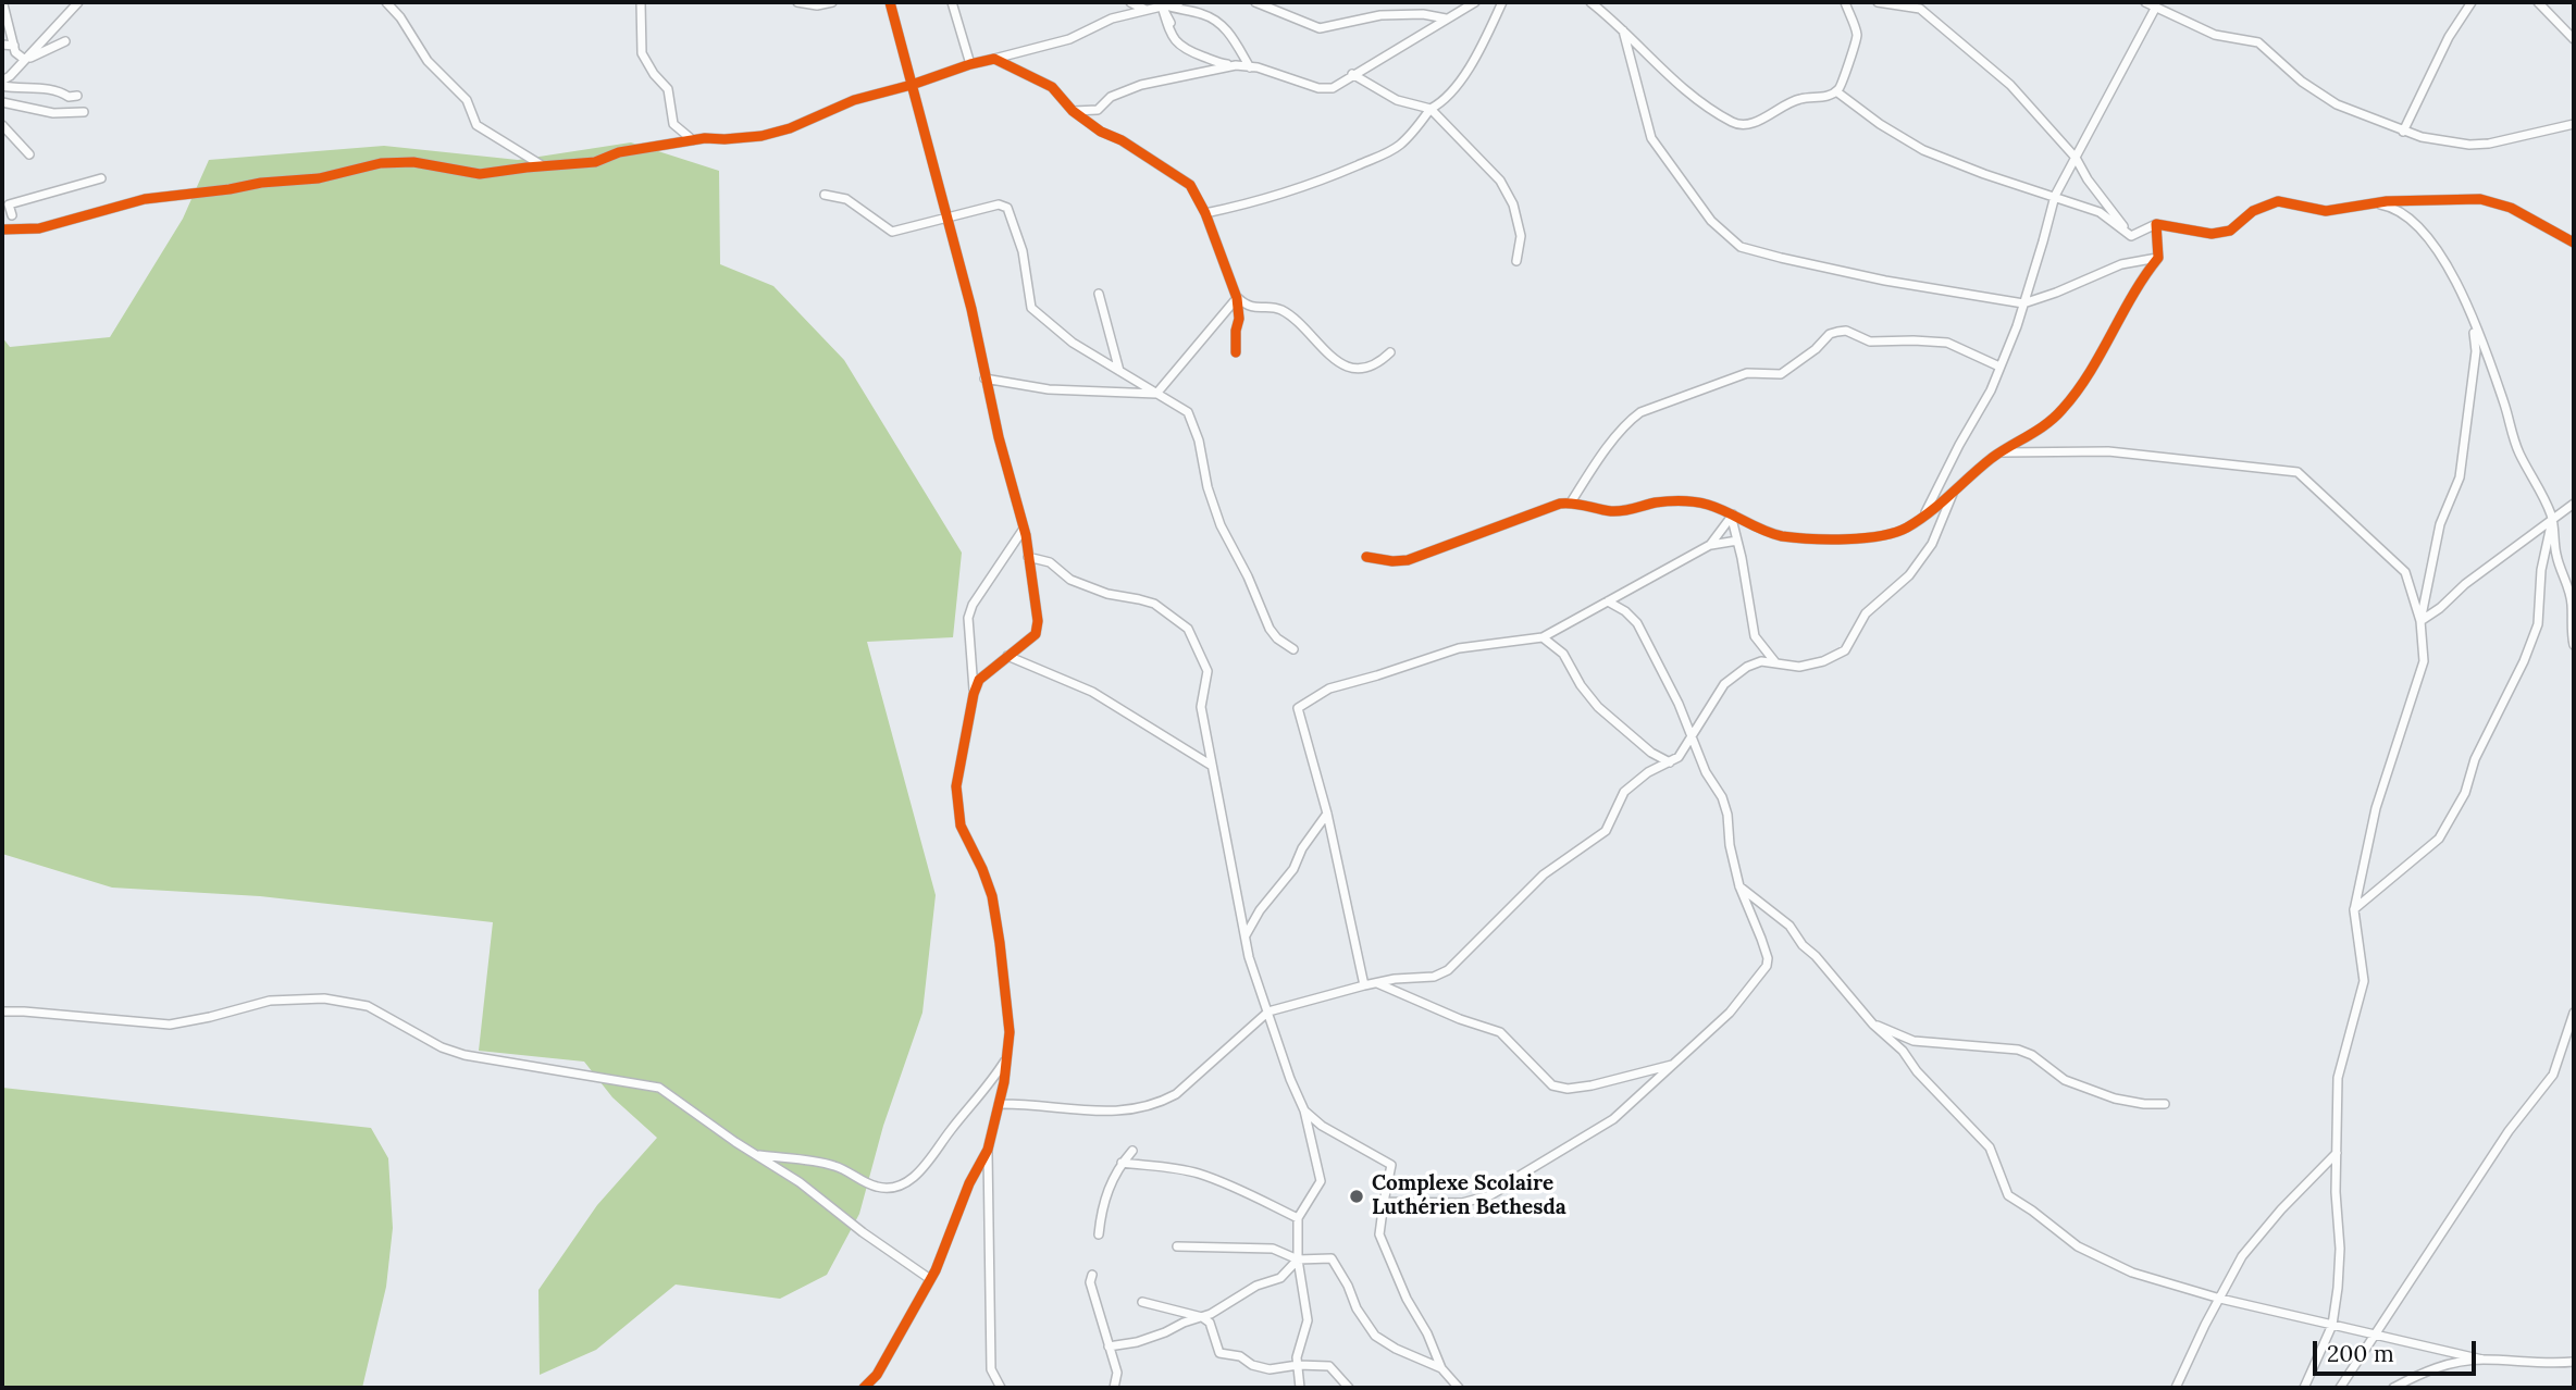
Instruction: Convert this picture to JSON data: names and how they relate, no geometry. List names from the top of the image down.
{
  "places": ["Complexe Scolaire Luthérien Bethesda"],
  "scale_bar": "200 m"
}
